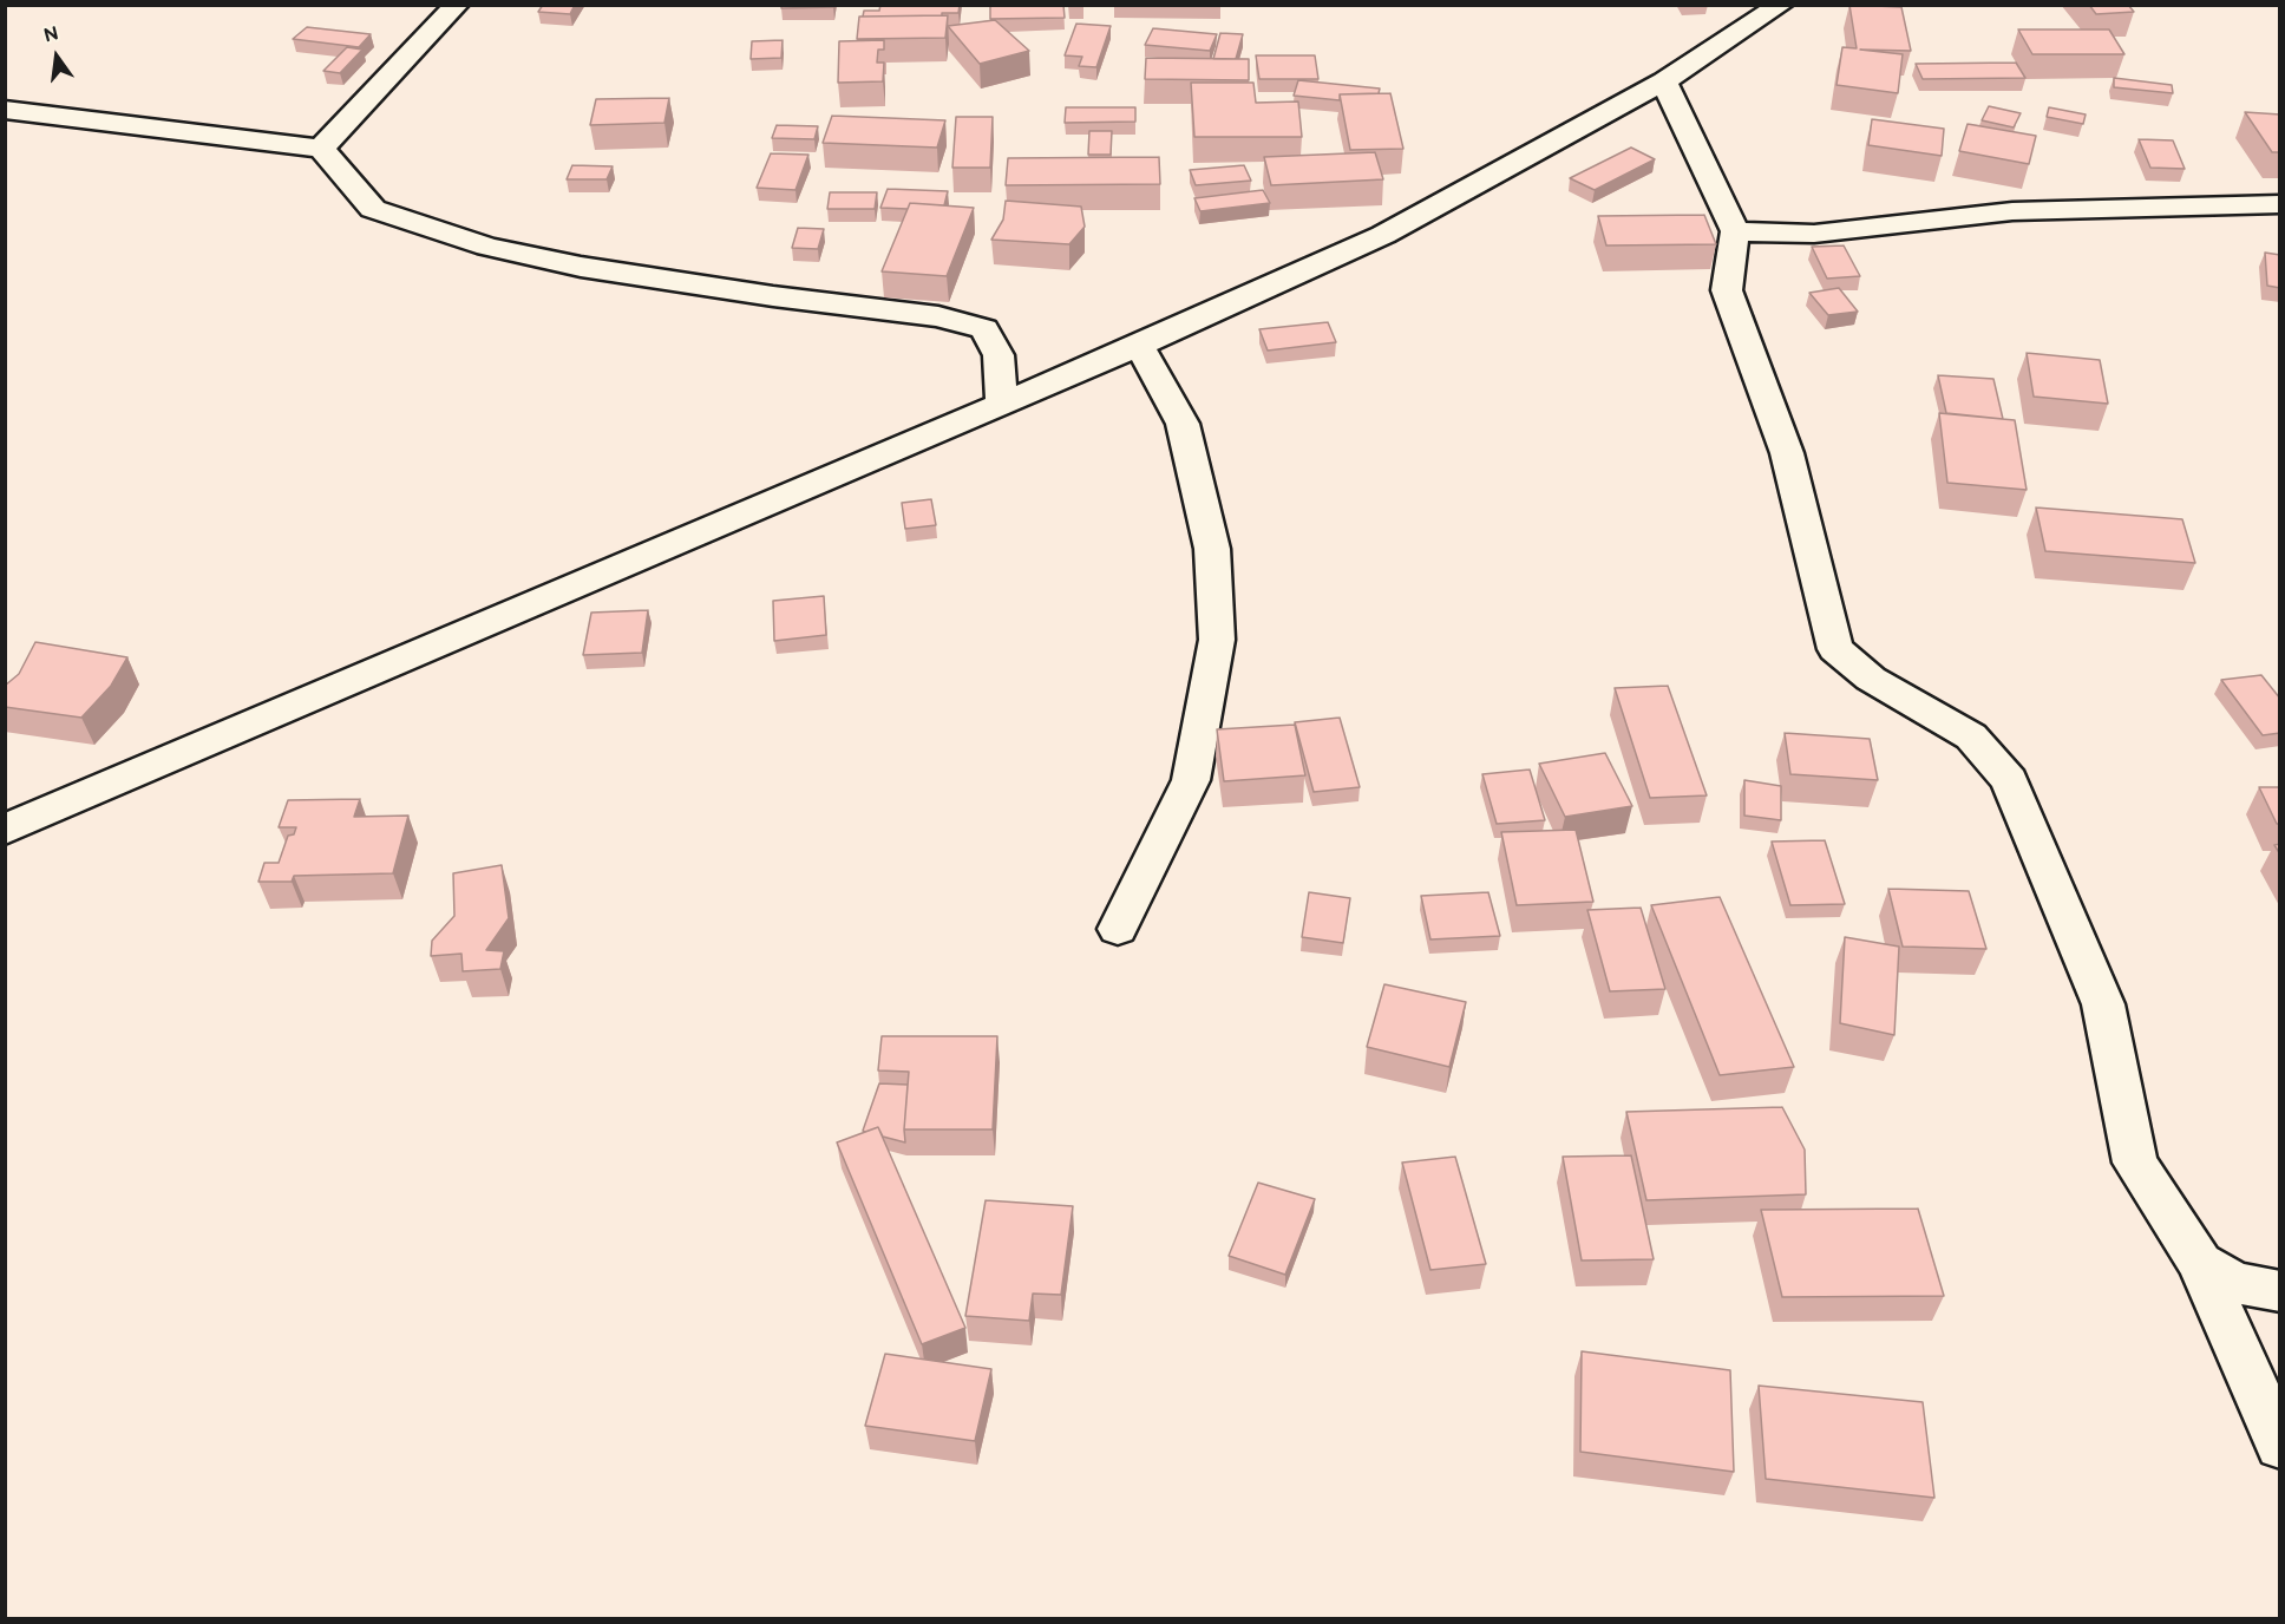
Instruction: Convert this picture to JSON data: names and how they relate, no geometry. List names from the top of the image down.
{
  "north": "top"
}
